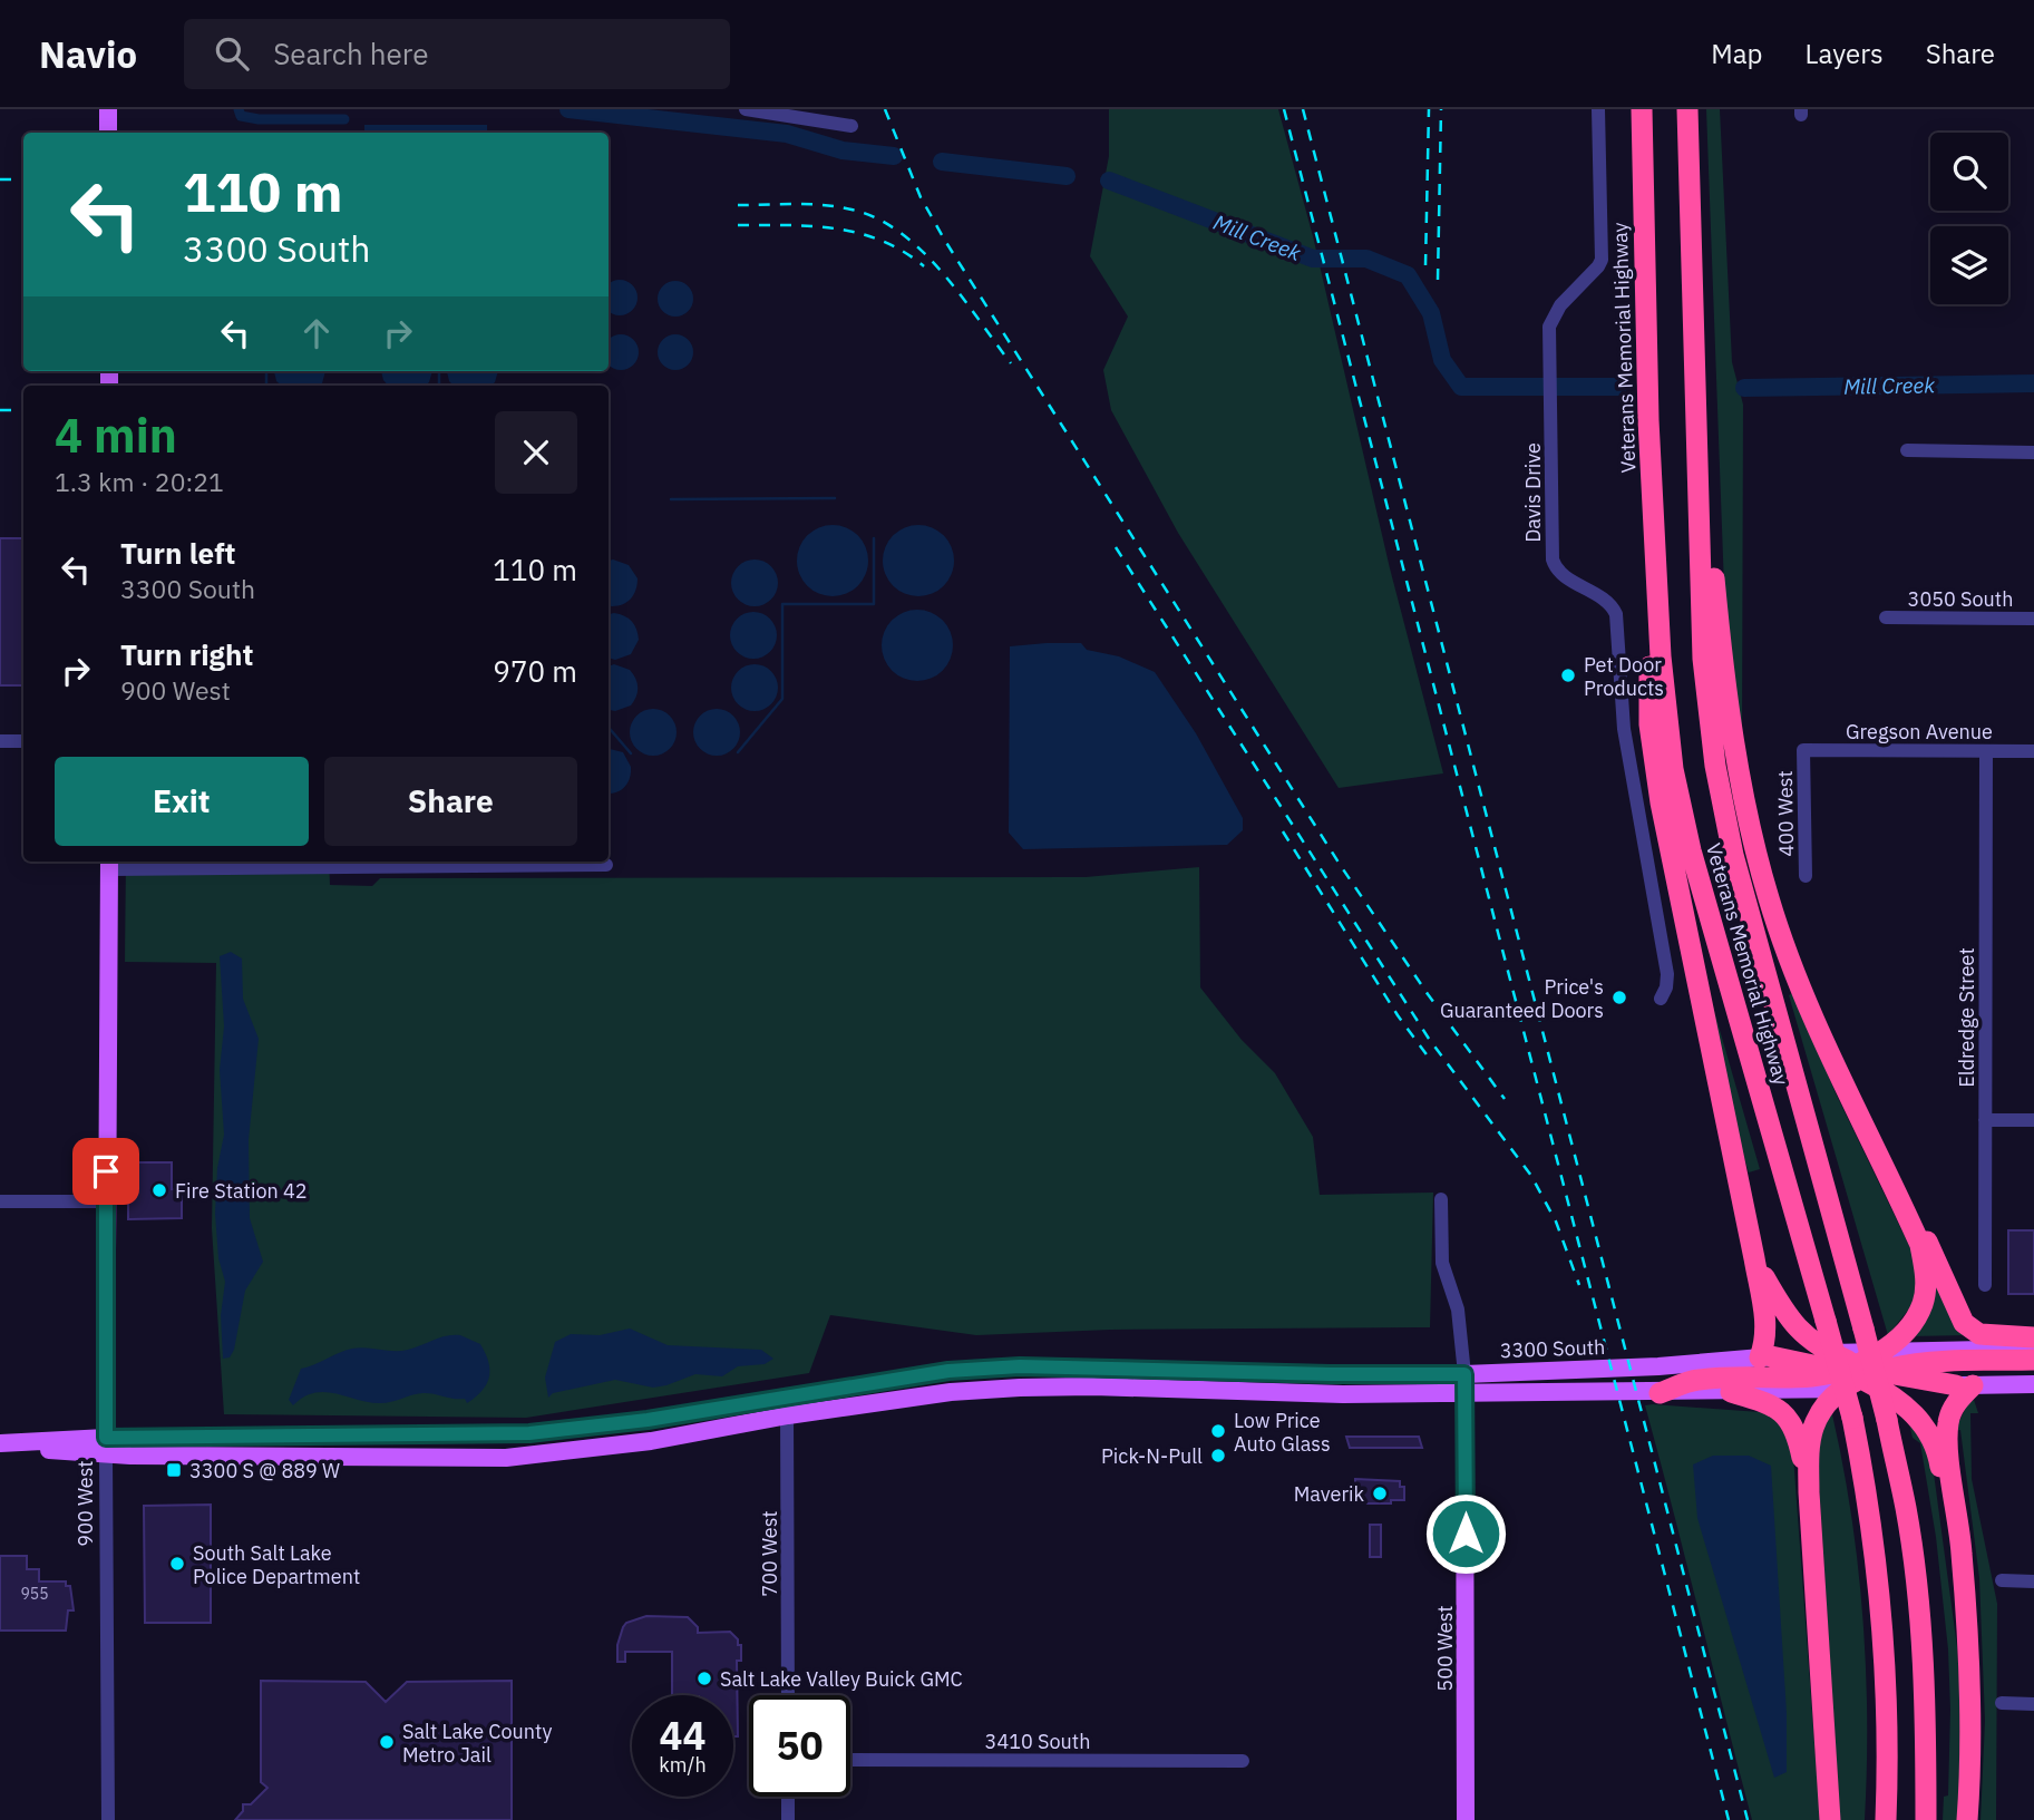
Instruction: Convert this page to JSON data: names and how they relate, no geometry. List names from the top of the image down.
{
  "streets": {
    "highway": ["Veterans Memorial Highway"],
    "main road": ["3300 South", "900 West", "500 West"],
    "street": [
      "Davis Drive",
      "3050 South",
      "Gregson Avenue",
      "400 West",
      "Eldredge Street",
      "700 West",
      "3410 South"
    ]
  },
  "crossings": [
    ["Gregson Avenue", "400 West"],
    ["Gregson Avenue", "Eldredge Street"],
    ["3300 South", "900 West"],
    ["3300 South", "700 West"],
    ["3300 South", "500 West"]
  ],
  "water": ["Mill Creek"],
  "places": {
    "other": [
      "Pet Door Products",
      "Price's Guaranteed Doors",
      "Fire Station 42",
      "Low Price Auto Glass",
      "Pick-N-Pull",
      "Maverik",
      "South Salt Lake Police Department",
      "Salt Lake Valley Buick GMC",
      "Salt Lake County Metro Jail"
    ],
    "transit": ["3300 S @ 889 W"]
  },
  "house_numbers": ["955"],
  "page": {
    "header": "Navio",
    "search": "Search here",
    "nav": ["Map", "Layers", "Share"],
    "turn": ["110 m", "3300 South"],
    "heading": ["4 min", "1.3 km · 20:21"],
    "list": [
      {
        "name": "Turn left",
        "note": "3300 South",
        "value": "110 m"
      },
      {
        "name": "Turn right",
        "note": "900 West",
        "value": "970 m"
      }
    ],
    "buttons": ["Exit", "Share"],
    "speed": "44 km/h",
    "limit": "50"
  }
}
